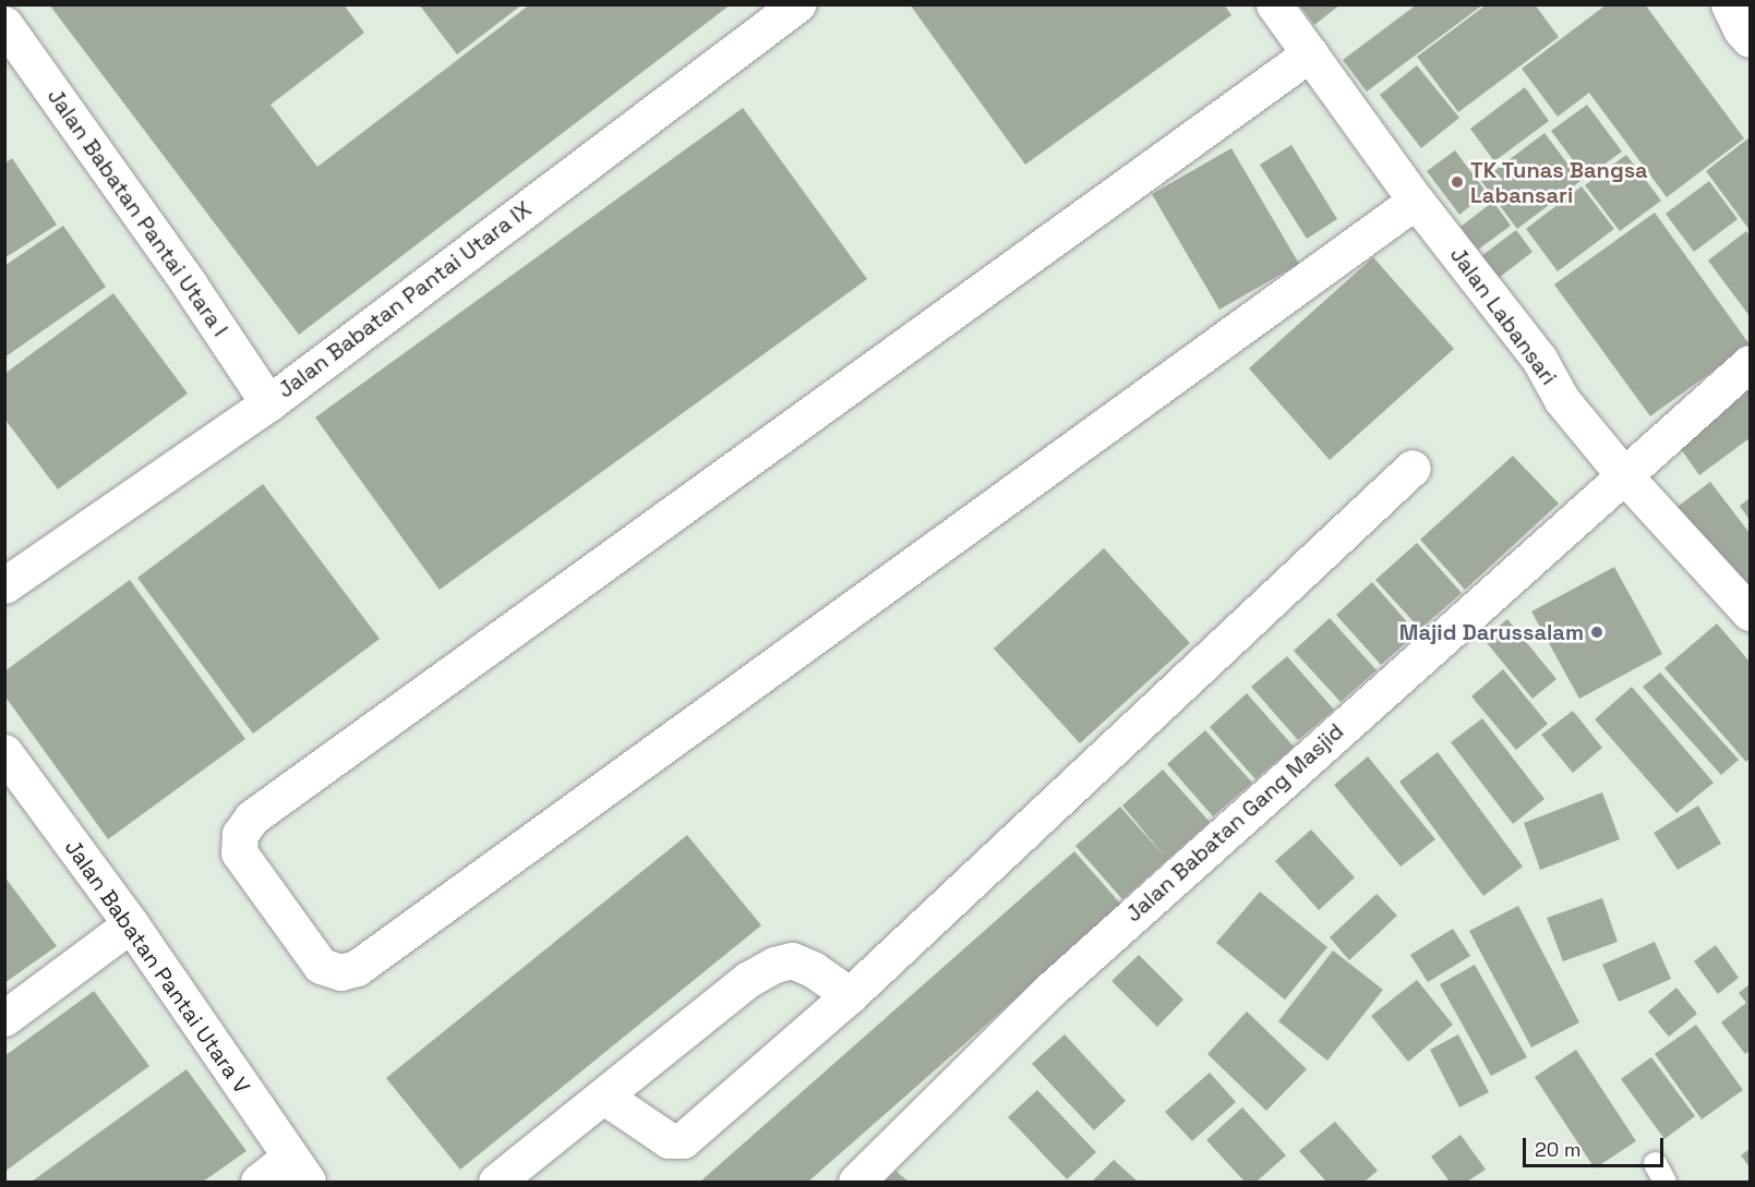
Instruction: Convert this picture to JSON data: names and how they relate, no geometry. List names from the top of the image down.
{
  "streets": {
    "street": [
      "Jalan Babatan Pantai Utara I",
      "Jalan Babatan Pantai Utara IX",
      "Jalan Labansari",
      "Jalan Babatan Gang Masjid",
      "Jalan Babatan Pantai Utara V"
    ]
  },
  "crossings": [
    ["Jalan Babatan Pantai Utara I", "Jalan Babatan Pantai Utara IX"],
    ["Jalan Labansari", "Jalan Babatan Gang Masjid"]
  ],
  "places": ["TK Tunas Bangsa Labansari", "Majid Darussalam"],
  "scale_bar": "20 m"
}
